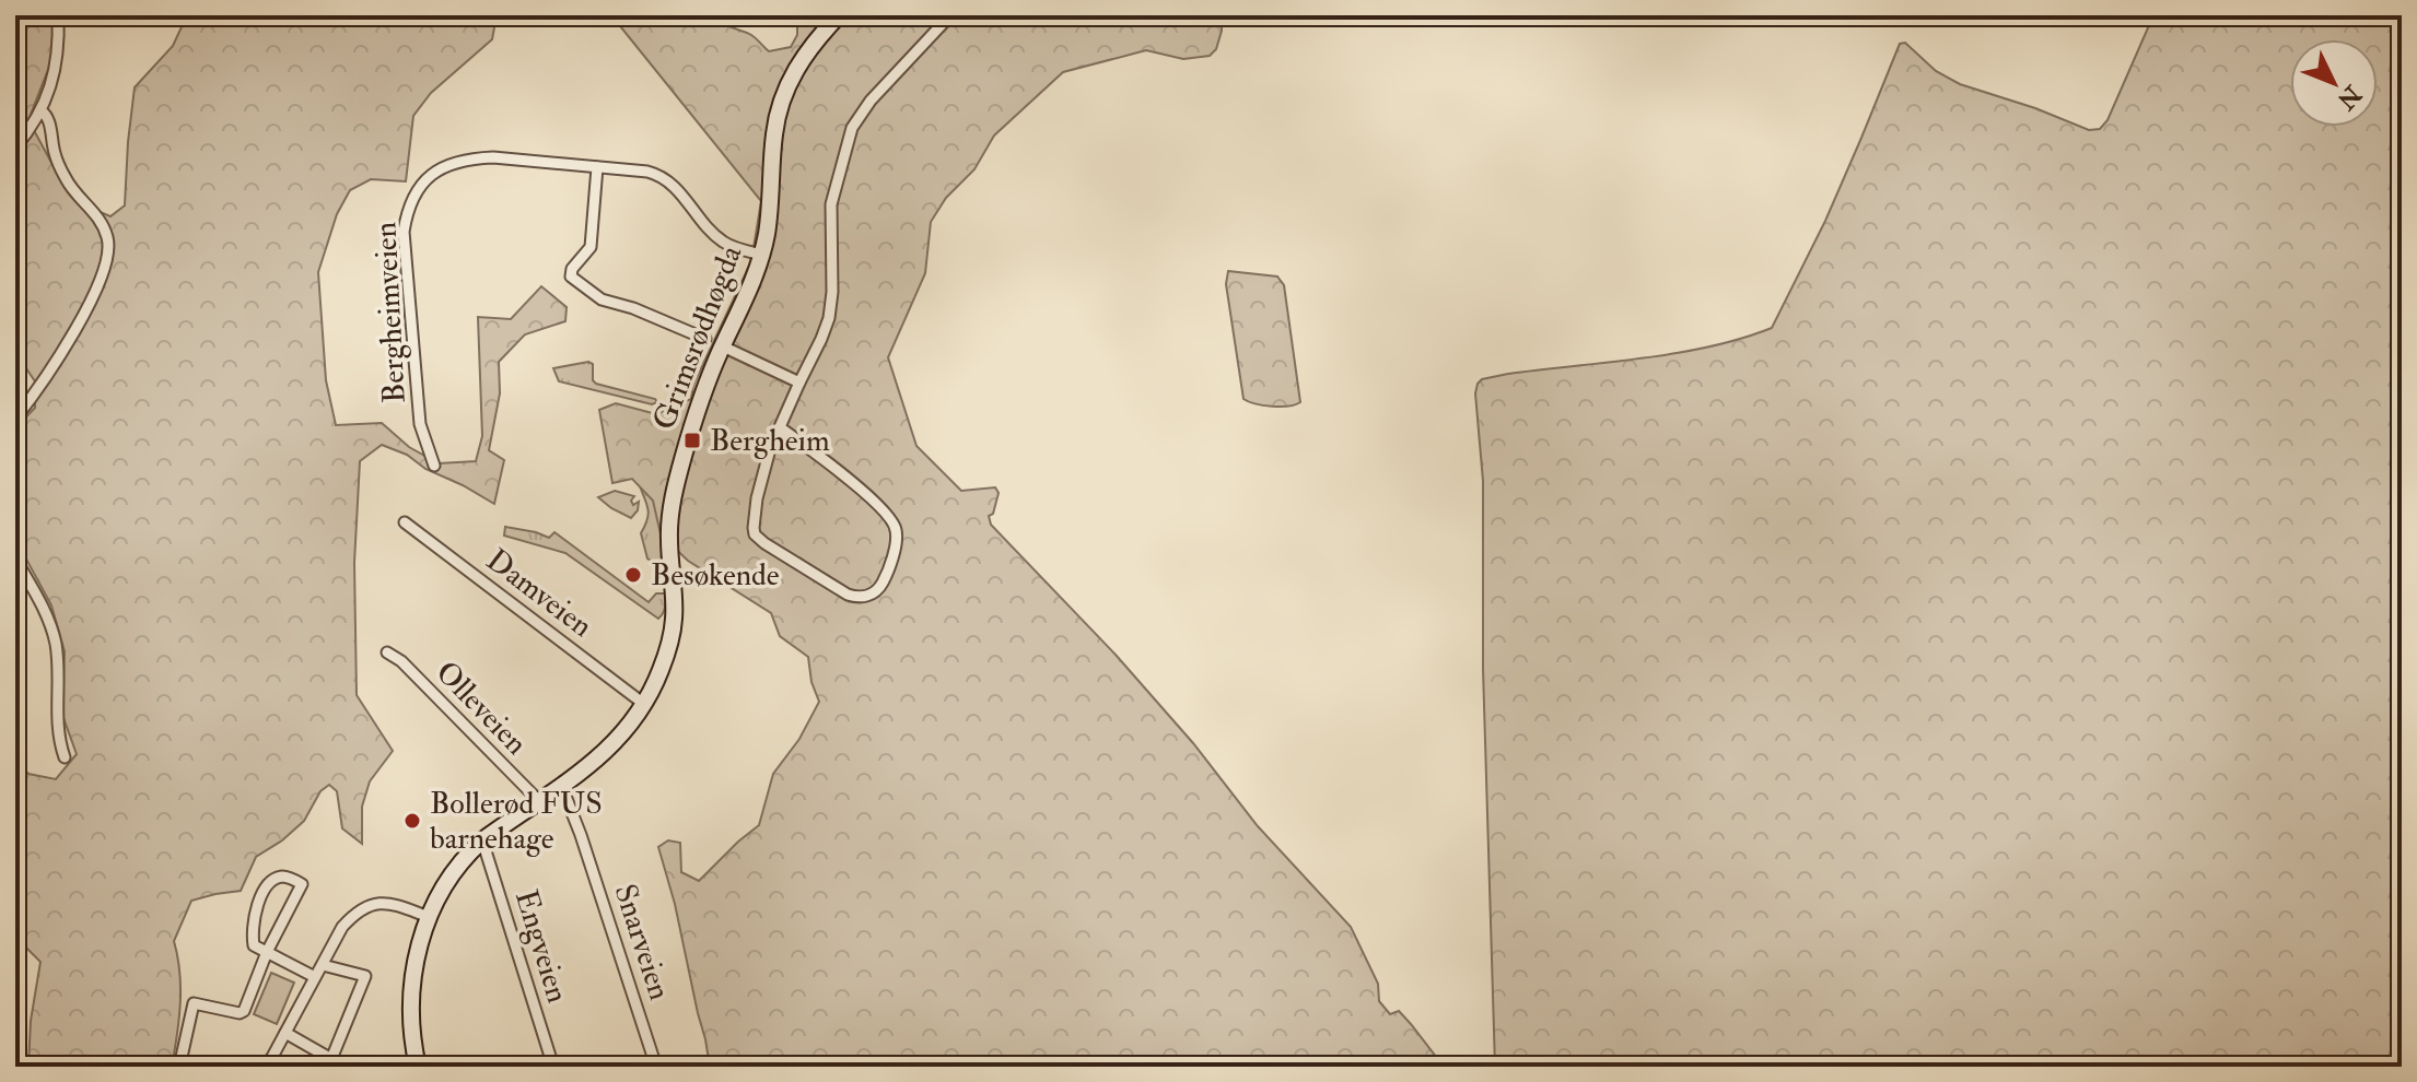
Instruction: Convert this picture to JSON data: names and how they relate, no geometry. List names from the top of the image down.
{
  "streets": {
    "main road": ["Grimsrødhøgda"],
    "street": [
      "Bergheimveien",
      "Damveien",
      "Olleveien",
      "Snarveien",
      "Engveien"
    ]
  },
  "crossings": [
    ["Bergheimveien", "Grimsrødhøgda"],
    ["Grimsrødhøgda", "Damveien"],
    ["Grimsrødhøgda", "Olleveien"],
    ["Grimsrødhøgda", "Snarveien"],
    ["Grimsrødhøgda", "Engveien"]
  ],
  "places": {
    "transit": ["Bergheim"],
    "other": ["Besøkende", "Bollerød FUS barnehage"]
  },
  "north": "bottom right"
}
